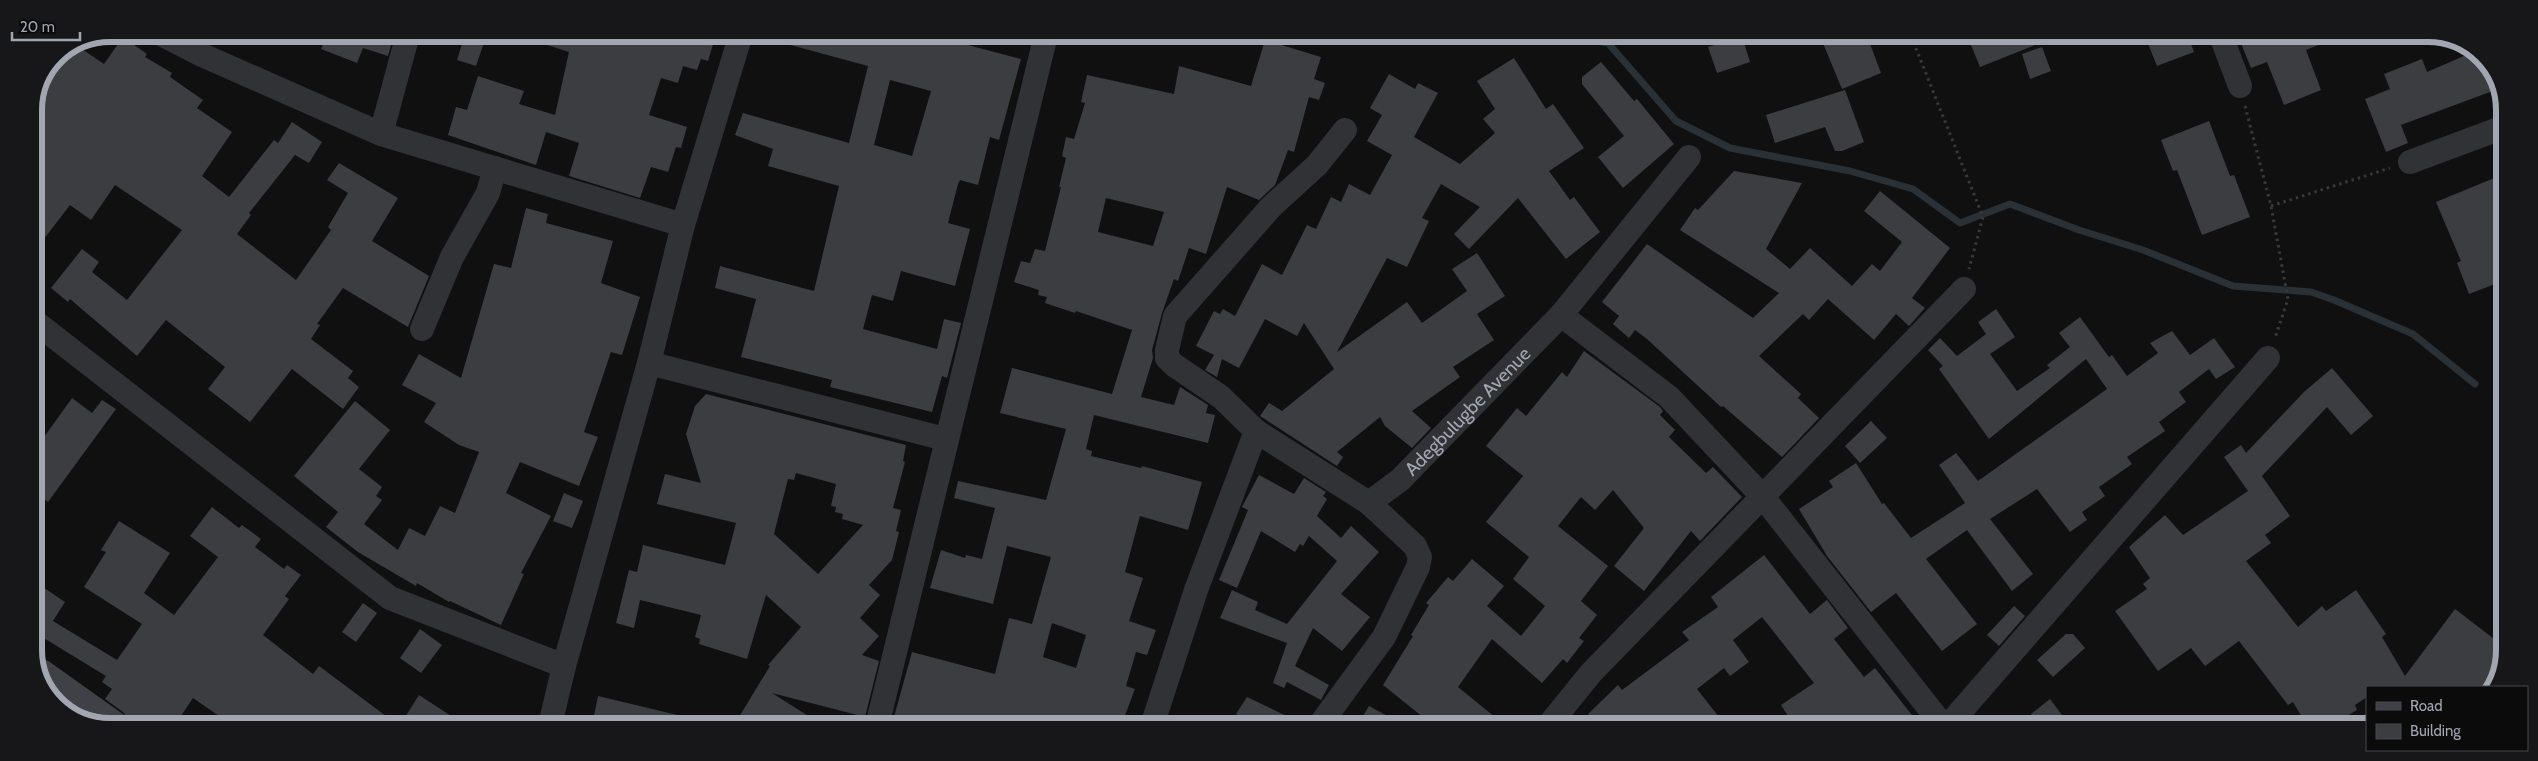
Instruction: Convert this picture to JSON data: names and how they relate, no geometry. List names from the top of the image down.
{
  "streets": {
    "street": ["Adegbulugbe Avenue"]
  },
  "legend": ["Road", "Building"],
  "scale_bar": "20 m"
}
